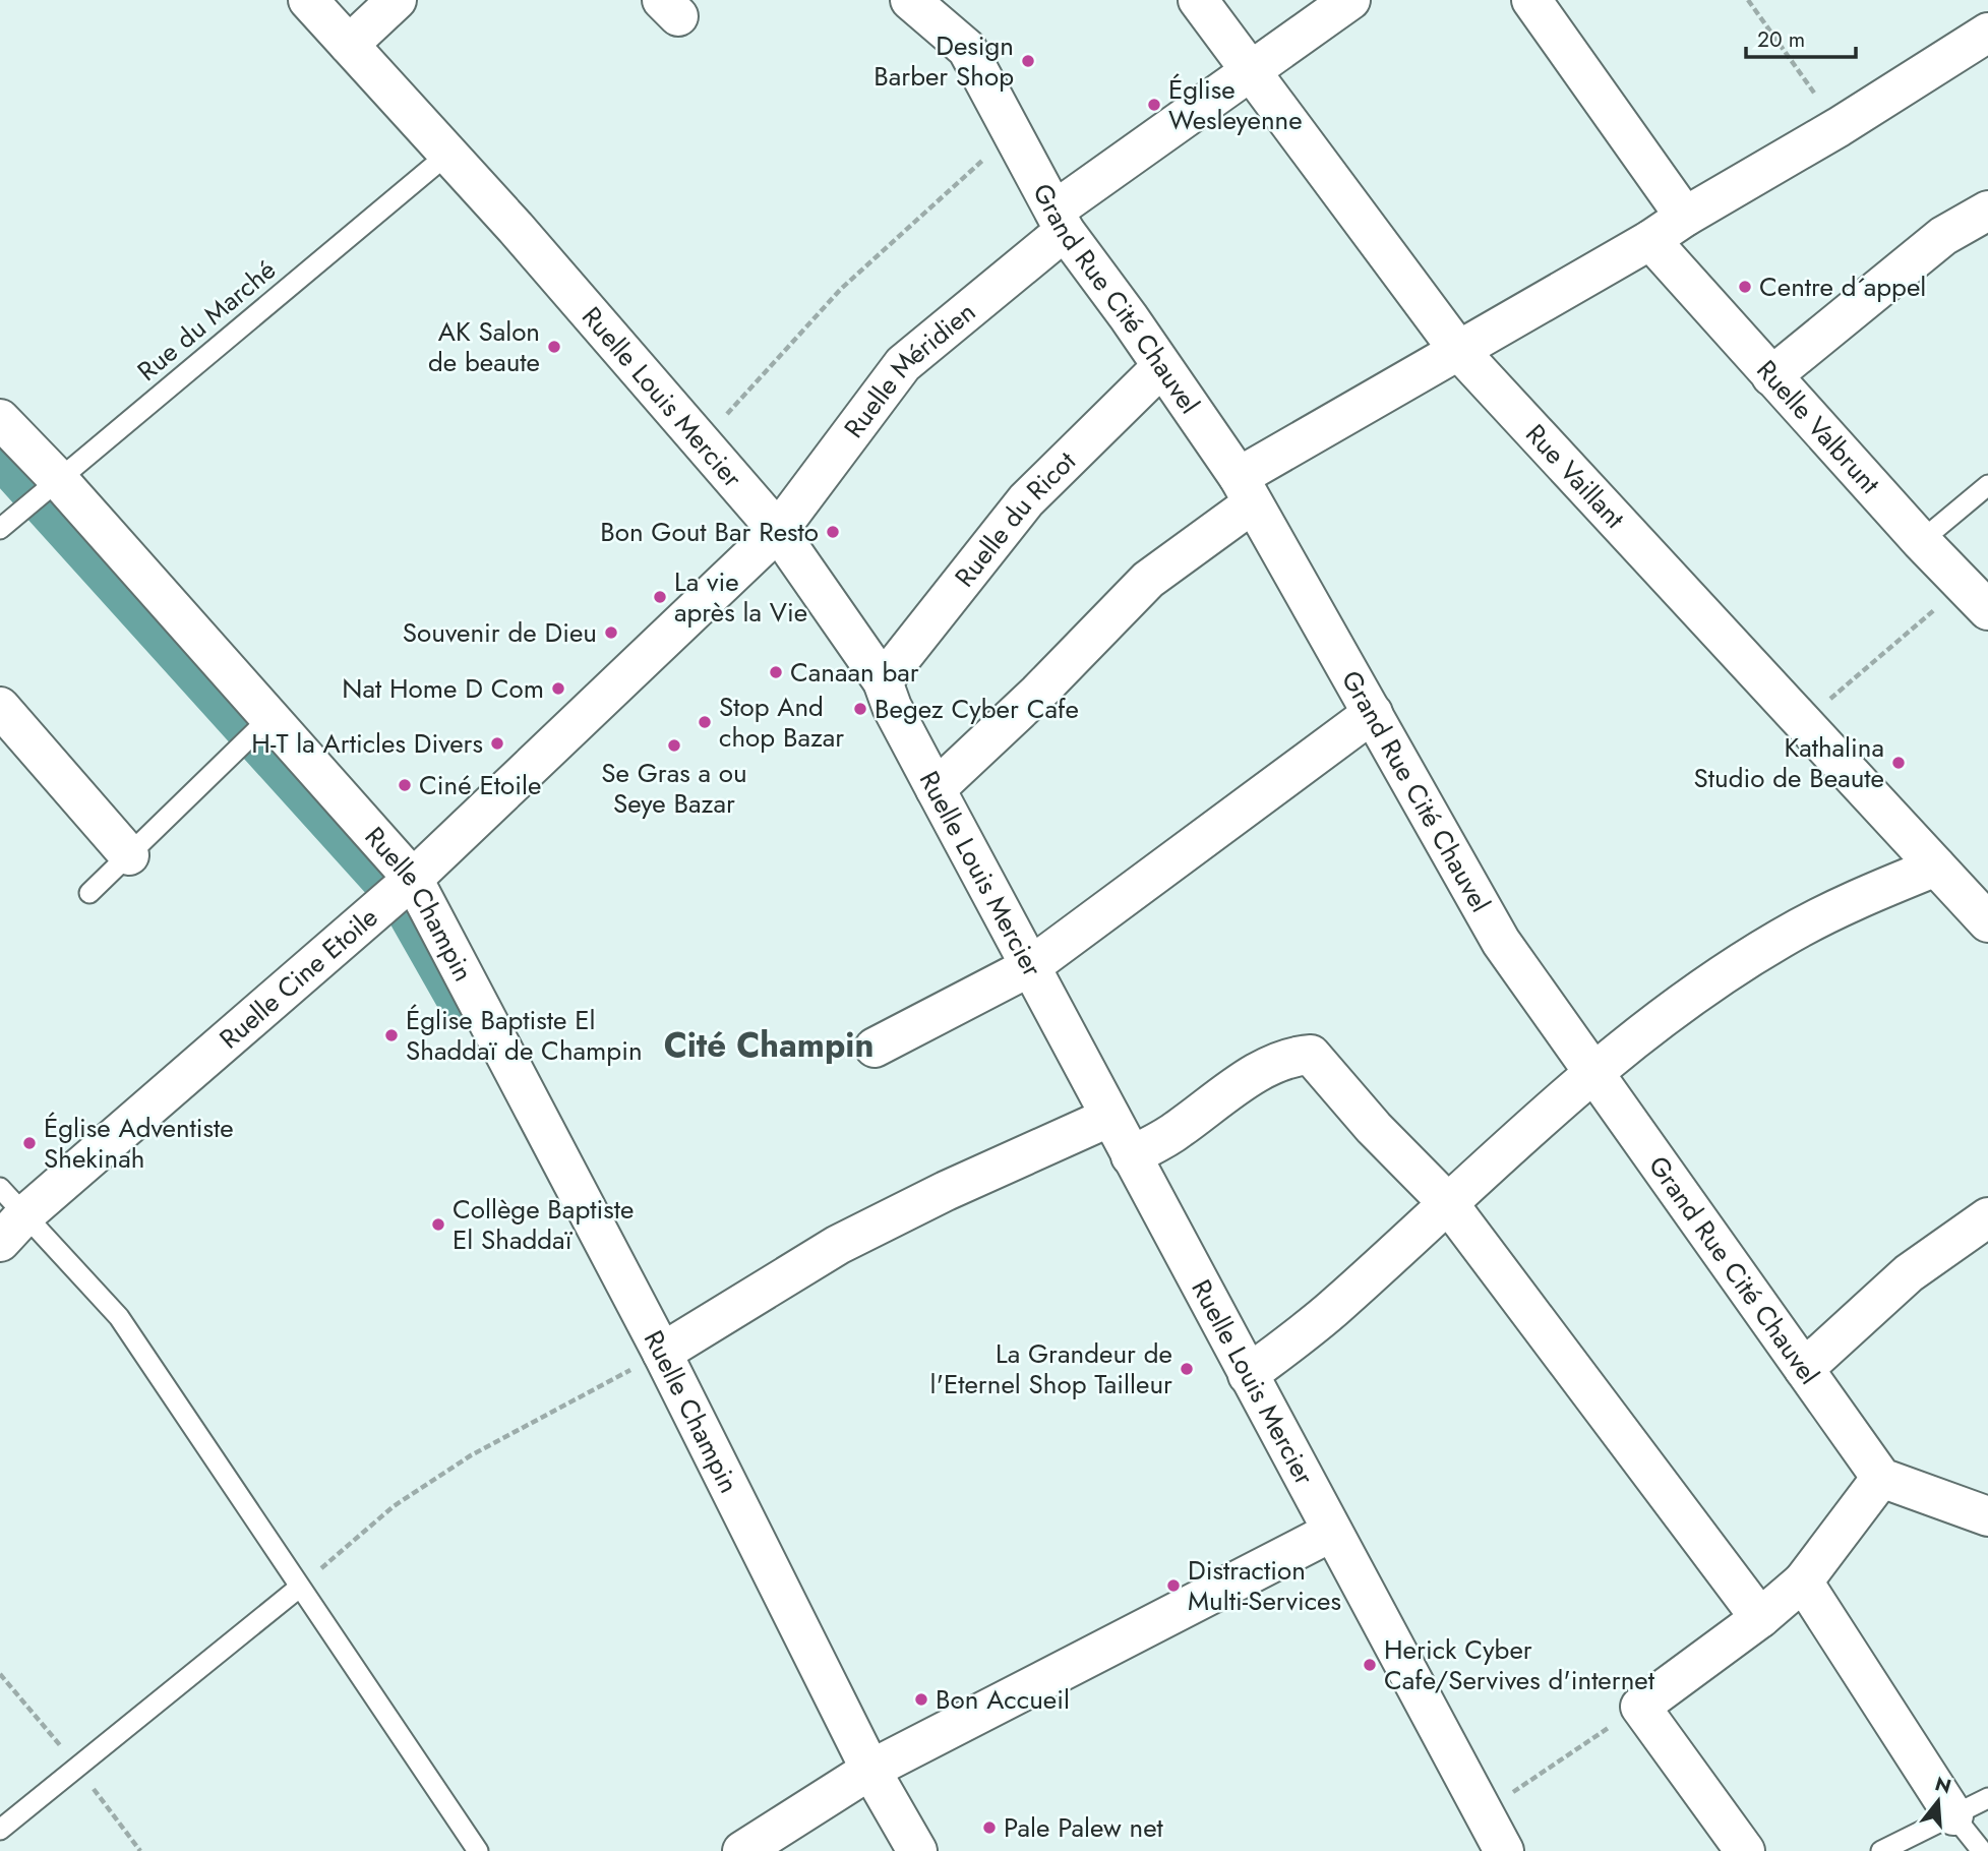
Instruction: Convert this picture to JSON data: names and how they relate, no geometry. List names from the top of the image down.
{
  "streets": {
    "street": [
      "Grand Rue Cité Chauvel",
      "Ruelle Méridien",
      "Ruelle Louis Mercier",
      "Ruelle Valbrunt",
      "Rue Vaillant",
      "Ruelle du Ricot",
      "Ruelle Champin",
      "Ruelle Cine Etoile"
    ],
    "lane": ["Rue du Marché"]
  },
  "crossings": [
    ["Grand Rue Cité Chauvel", "Ruelle Méridien"],
    ["Grand Rue Cité Chauvel", "Ruelle du Ricot"],
    ["Rue du Marché", "Ruelle Louis Mercier"],
    ["Rue du Marché", "Ruelle Champin"],
    ["Ruelle Méridien", "Ruelle Louis Mercier"],
    ["Ruelle Méridien", "Rue Vaillant"],
    ["Ruelle Méridien", "Ruelle Cine Etoile"],
    ["Ruelle Louis Mercier", "Ruelle du Ricot"],
    ["Ruelle Louis Mercier", "Ruelle Cine Etoile"],
    ["Ruelle Champin", "Ruelle Cine Etoile"]
  ],
  "districts": ["Cité Champin"],
  "places": [
    "Design Barber Shop",
    "Église Wesleyenne",
    "Centre d´appel",
    "AK Salon de beaute",
    "Bon Gout Bar Resto",
    "La vie après la Vie",
    "Souvenir de Dieu",
    "Canaan bar",
    "Nat Home D Com",
    "Begez Cyber Cafe",
    "Stop And chop Bazar",
    "H-T la Articles Divers",
    "Se Gras a ou Seye Bazar",
    "Kathalina Studio de Beaute",
    "Ciné Etoile",
    "Église Baptiste El Shaddaï de Champin",
    "Église Adventiste Shekinah",
    "Collège Baptiste El Shaddaï",
    "La Grandeur de l'Eternel Shop Tailleur",
    "Distraction Multi-Services",
    "Herick Cyber Cafe/Servives d'internet",
    "Bon Accueil",
    "Pale Palew net"
  ],
  "scale_bar": "20 m",
  "north": "top"
}
